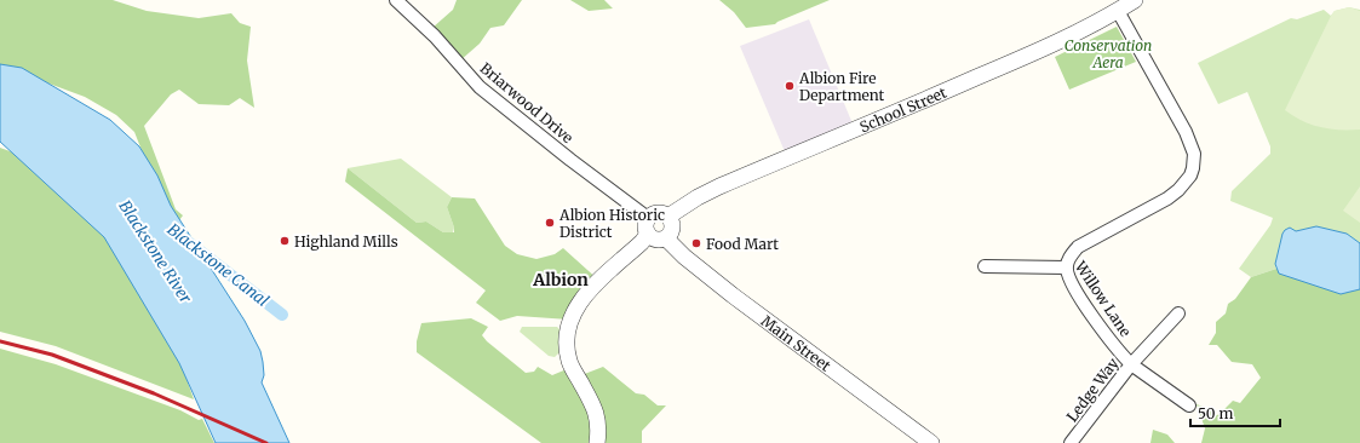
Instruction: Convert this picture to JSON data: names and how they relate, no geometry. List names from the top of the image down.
{
  "streets": {
    "street": [
      "Briarwood Drive",
      "School Street",
      "Willow Lane",
      "Main Street",
      "Ledge Way"
    ]
  },
  "crossings": [
    ["Briarwood Drive", "School Street"],
    ["Briarwood Drive", "Main Street"],
    ["School Street", "Main Street"],
    ["Willow Lane", "Ledge Way"]
  ],
  "districts": ["Albion"],
  "water": ["Blackstone River", "Blackstone Canal"],
  "parks": ["Conservation Aera"],
  "places": [
    "Albion Fire Department",
    "Albion Historic District",
    "Highland Mills",
    "Food Mart"
  ],
  "scale_bar": "50 m"
}
